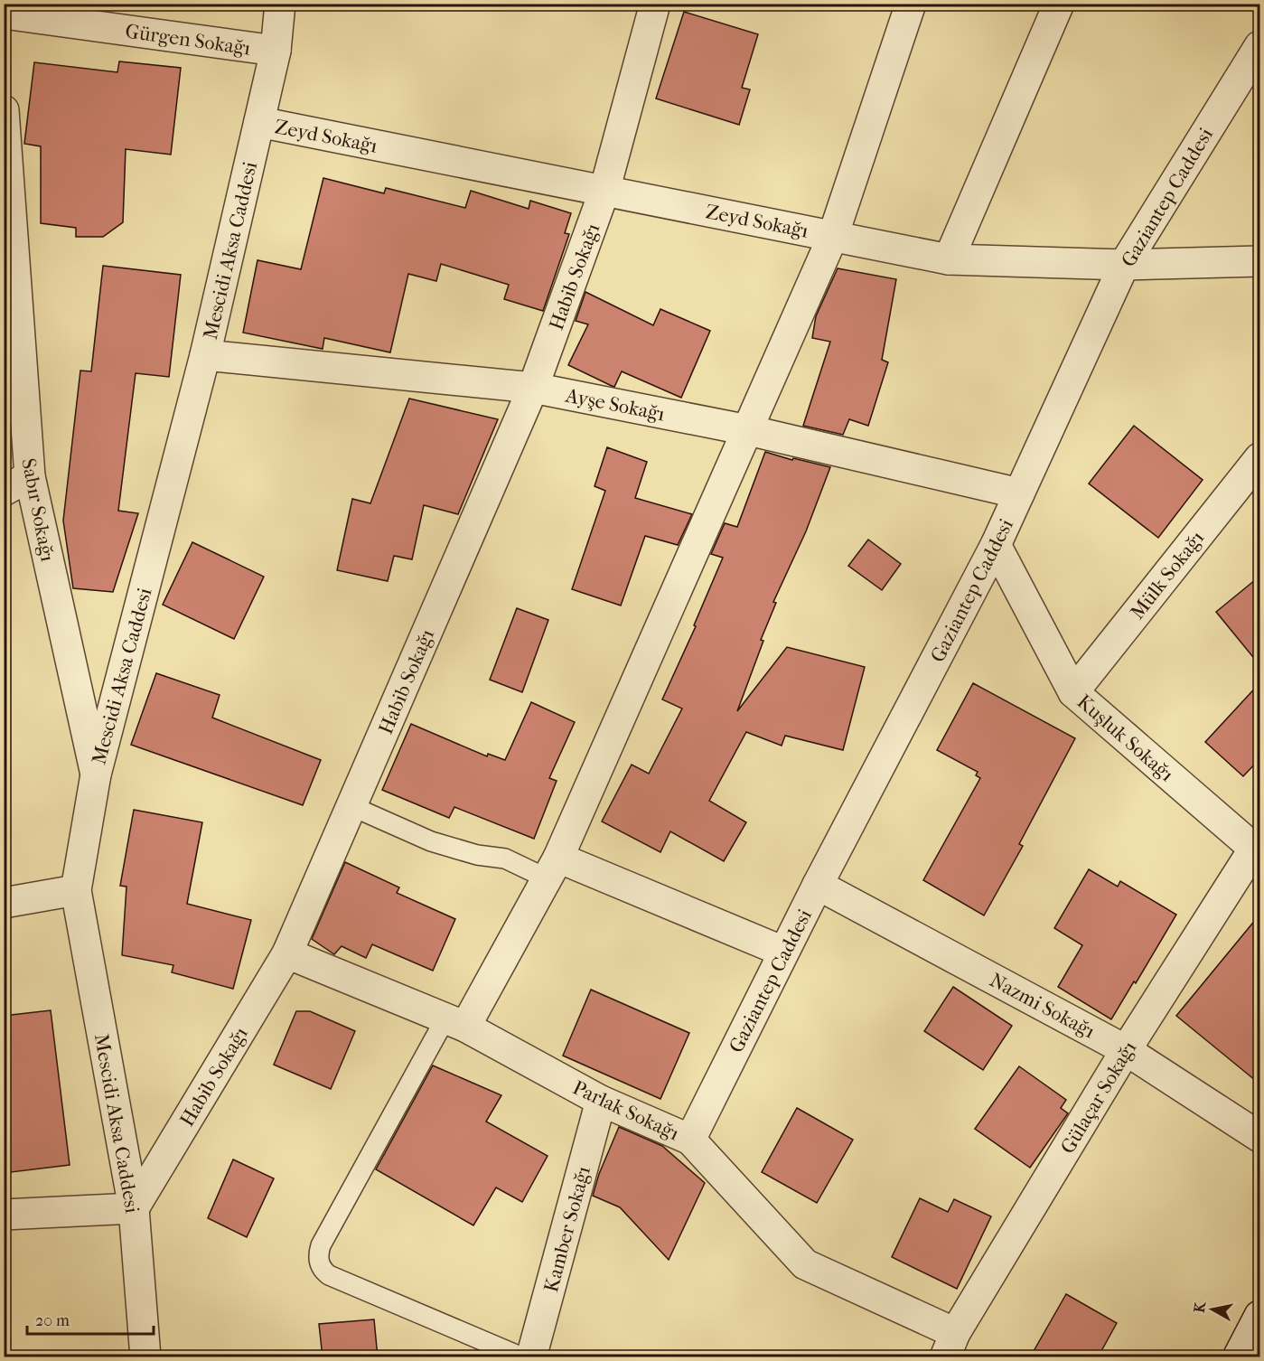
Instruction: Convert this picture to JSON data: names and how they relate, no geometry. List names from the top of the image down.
{
  "streets": {
    "street": [
      "Gürgen Sokağı",
      "Zeyd Sokağı",
      "Gaziantep Caddesi",
      "Mescidi Aksa Caddesi",
      "Habib Sokağı",
      "Ayşe Sokağı",
      "Sabır Sokağı",
      "Mülk Sokağı",
      "Kuşluk Sokağı",
      "Nazmi Sokağı",
      "Gülaçar Sokağı",
      "Parlak Sokağı",
      "Kamber Sokağı"
    ]
  },
  "crossings": [
    ["Gürgen Sokağı", "Mescidi Aksa Caddesi"],
    ["Zeyd Sokağı", "Gaziantep Caddesi"],
    ["Zeyd Sokağı", "Mescidi Aksa Caddesi"],
    ["Zeyd Sokağı", "Habib Sokağı"],
    ["Gaziantep Caddesi", "Ayşe Sokağı"],
    ["Gaziantep Caddesi", "Kuşluk Sokağı"],
    ["Gaziantep Caddesi", "Nazmi Sokağı"],
    ["Gaziantep Caddesi", "Parlak Sokağı"],
    ["Mescidi Aksa Caddesi", "Habib Sokağı"],
    ["Mescidi Aksa Caddesi", "Ayşe Sokağı"],
    ["Mescidi Aksa Caddesi", "Sabır Sokağı"],
    ["Habib Sokağı", "Ayşe Sokağı"],
    ["Habib Sokağı", "Parlak Sokağı"],
    ["Mülk Sokağı", "Kuşluk Sokağı"],
    ["Kuşluk Sokağı", "Gülaçar Sokağı"],
    ["Nazmi Sokağı", "Gülaçar Sokağı"],
    ["Gülaçar Sokağı", "Parlak Sokağı"],
    ["Parlak Sokağı", "Kamber Sokağı"]
  ],
  "scale_bar": "20 m",
  "north": "left"
}
